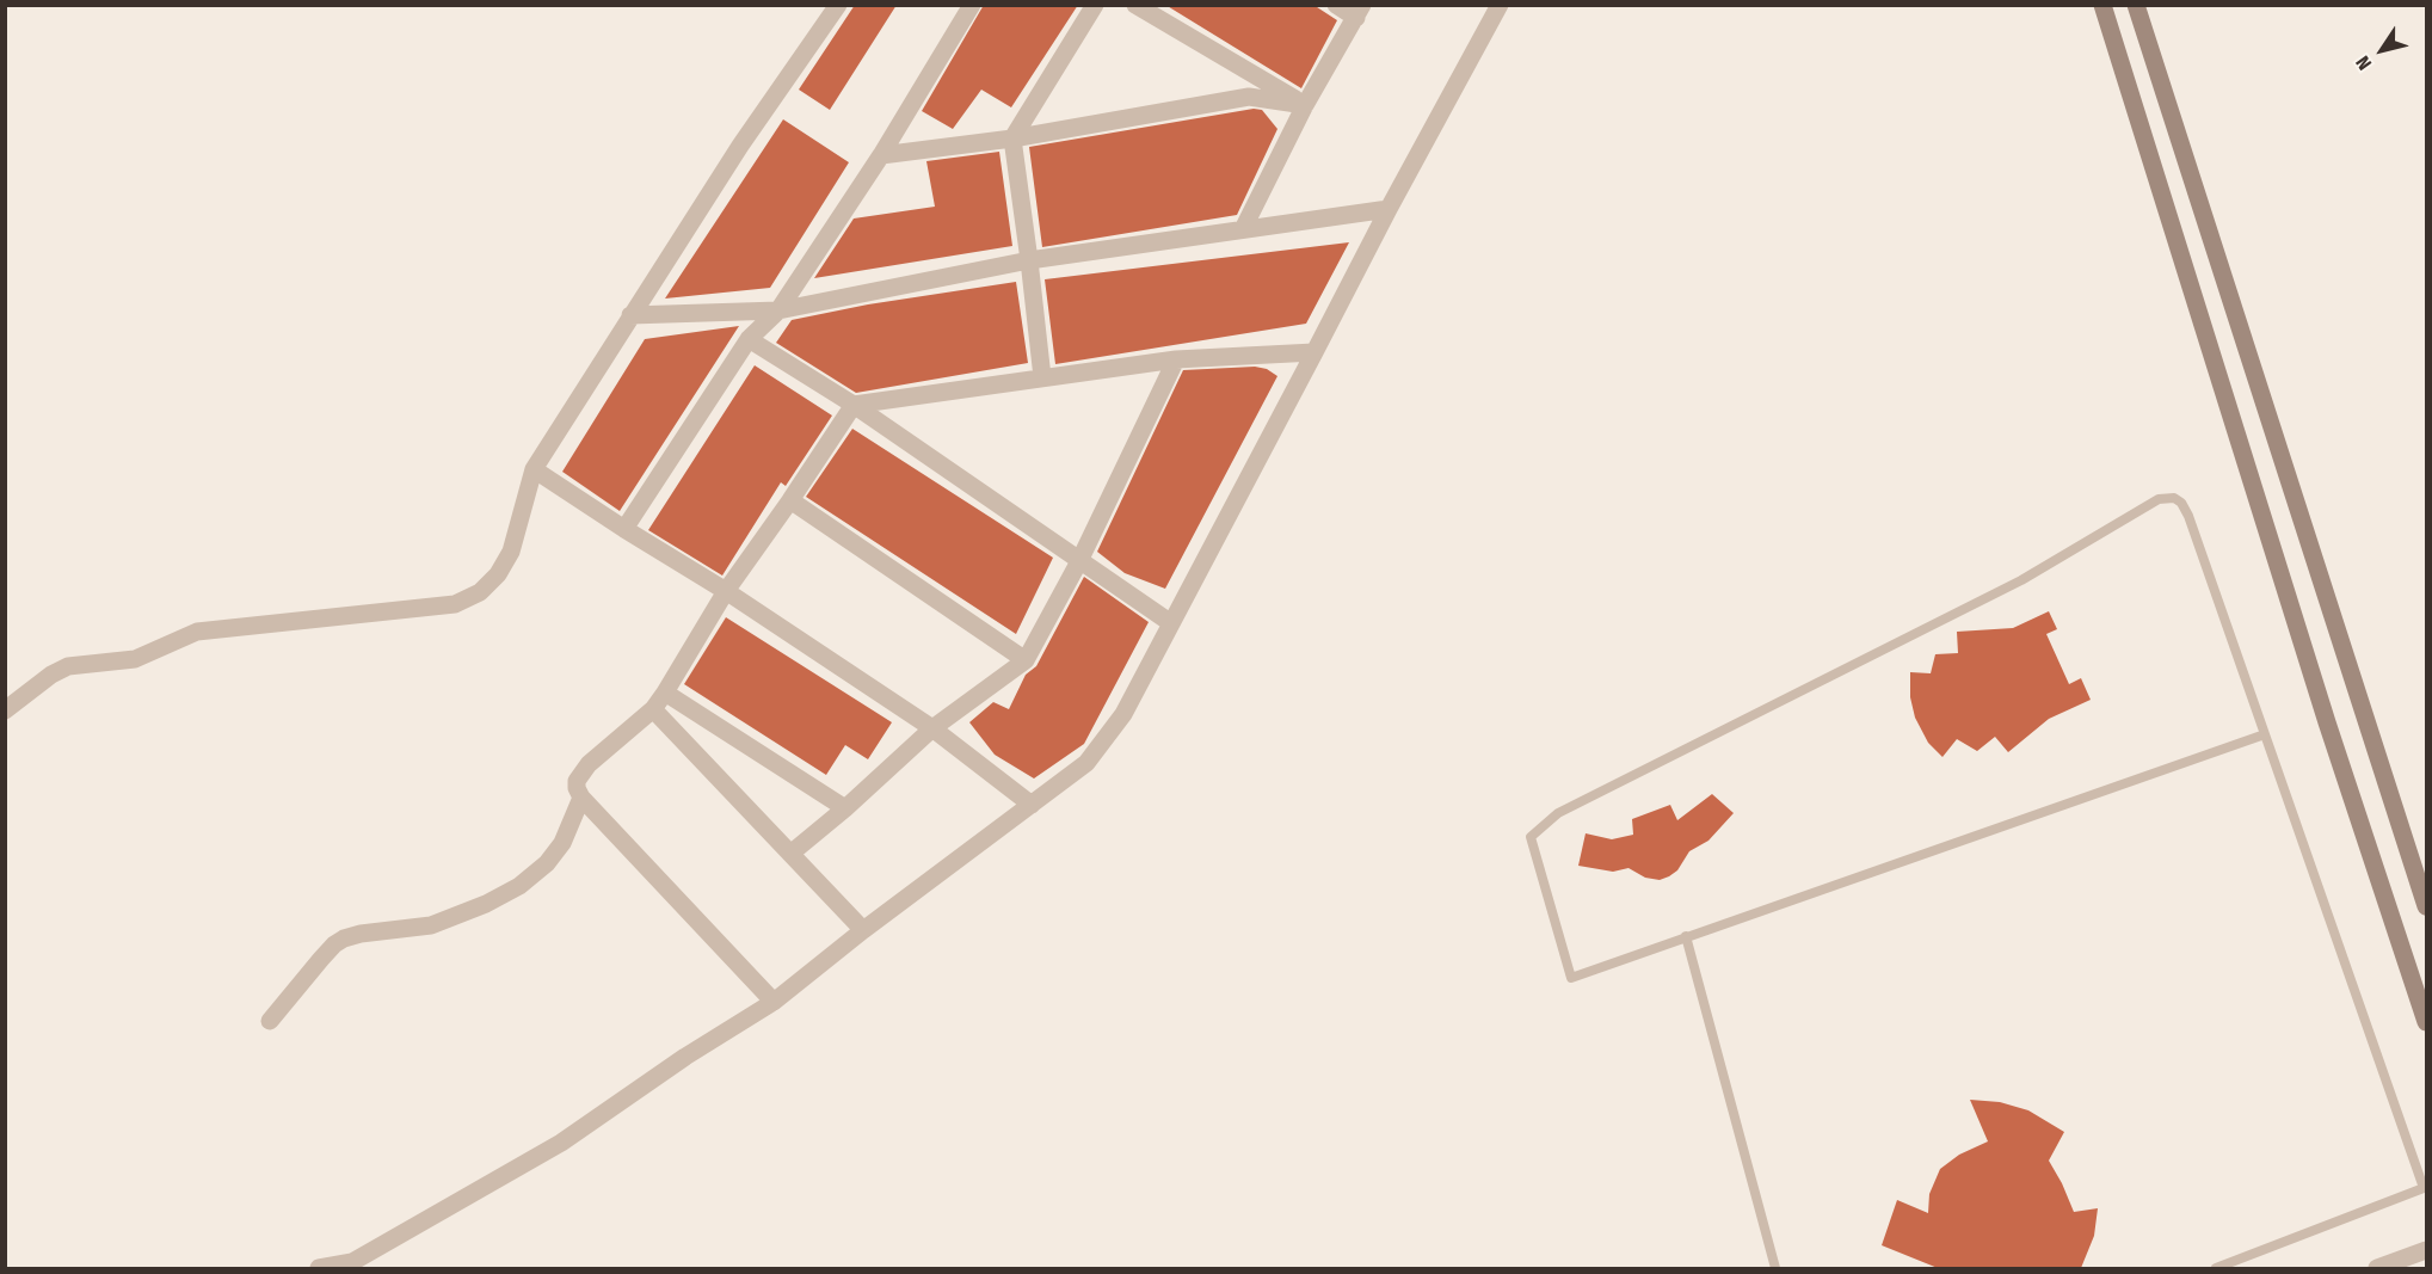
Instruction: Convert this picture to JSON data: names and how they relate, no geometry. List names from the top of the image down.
{
  "north": "bottom left"
}
